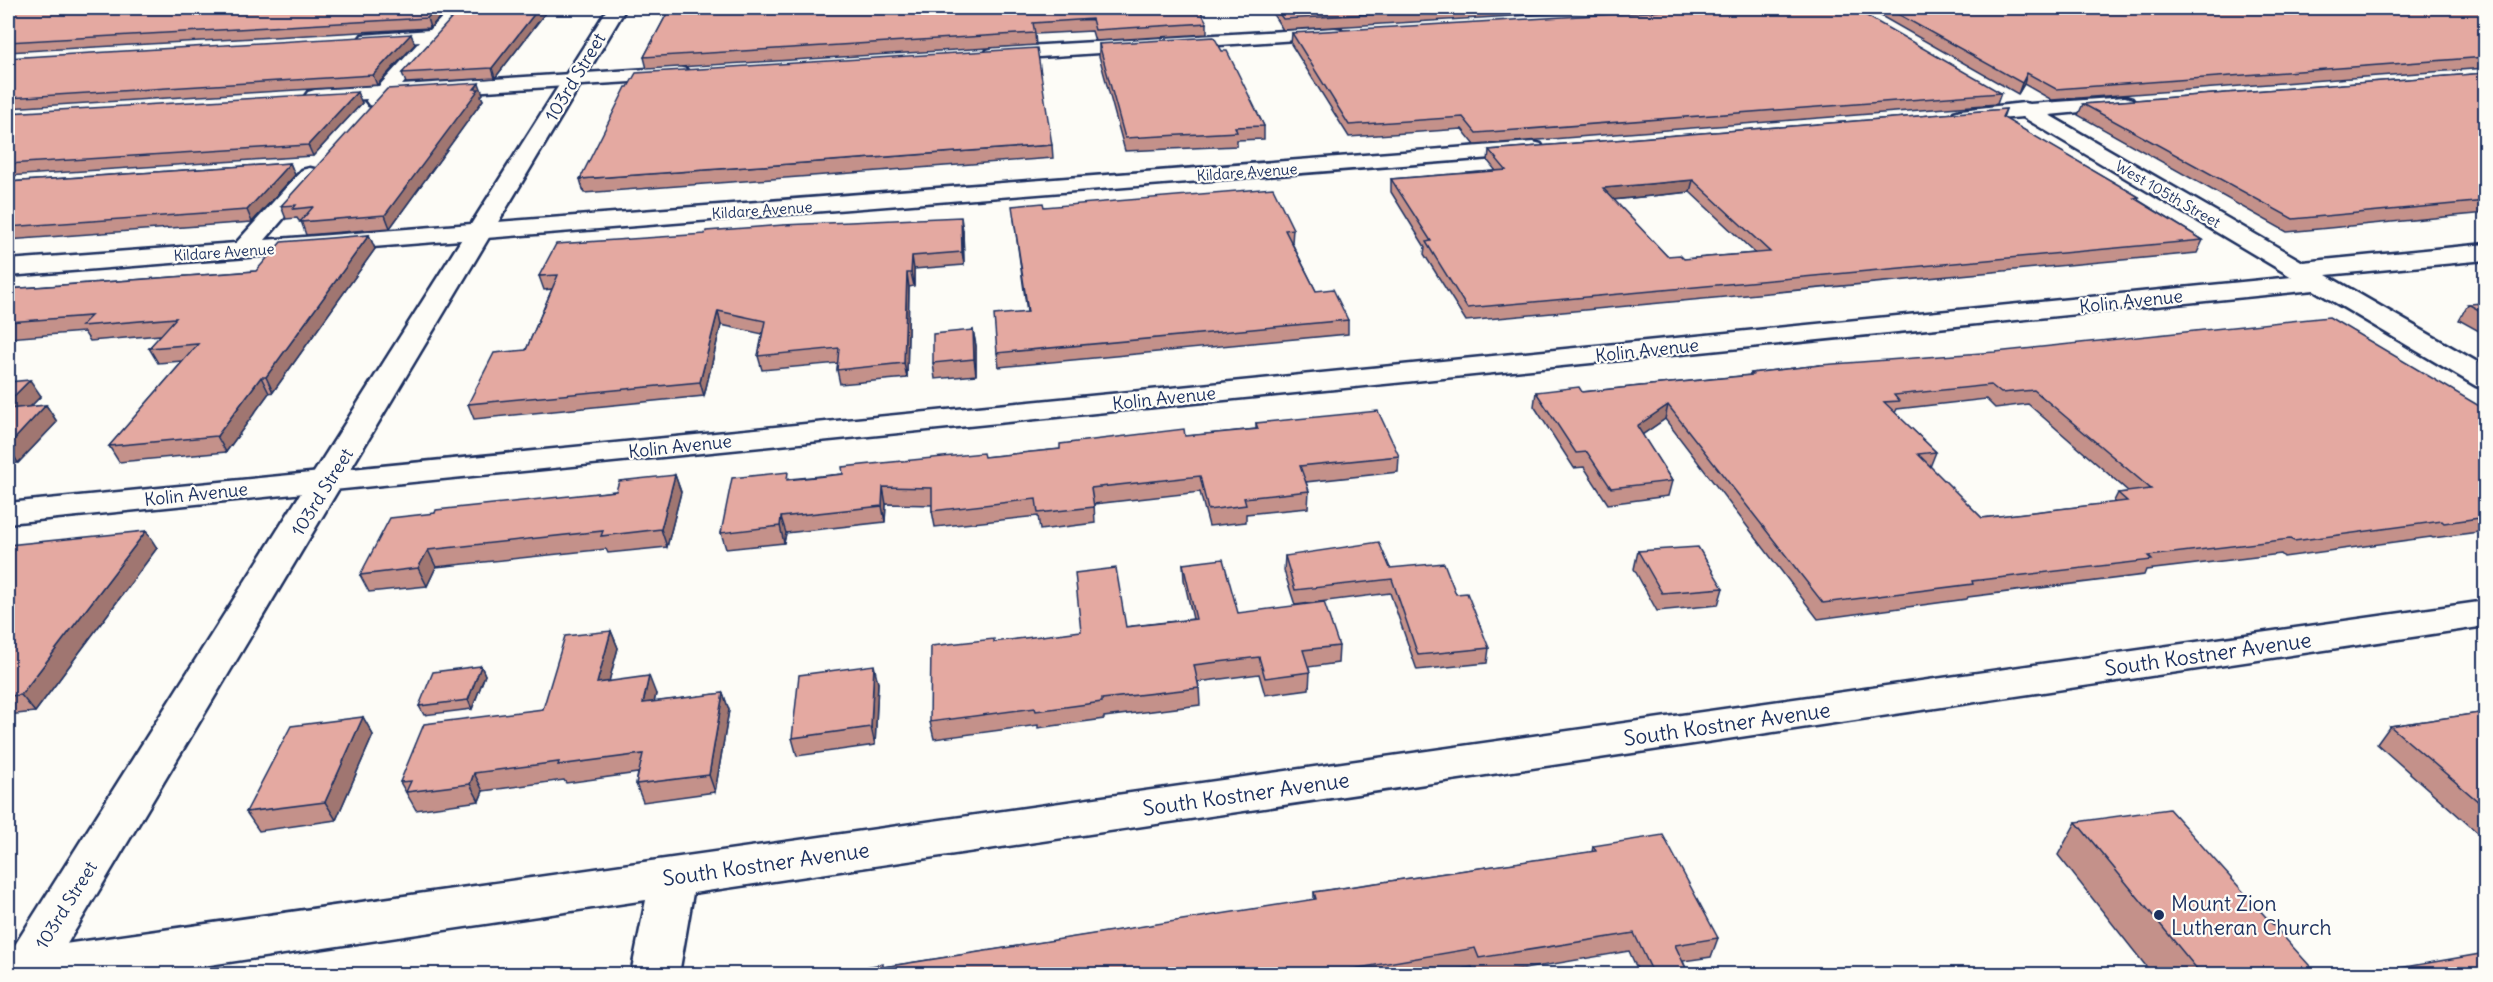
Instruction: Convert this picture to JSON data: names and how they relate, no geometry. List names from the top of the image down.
{
  "streets": {
    "street": [
      "103rd Street",
      "Kildare Avenue",
      "West 105th Street",
      "Kolin Avenue",
      "South Kostner Avenue"
    ]
  },
  "crossings": [
    ["103rd Street", "Kildare Avenue"],
    ["103rd Street", "Kolin Avenue"],
    ["103rd Street", "South Kostner Avenue"],
    ["West 105th Street", "Kolin Avenue"]
  ],
  "places": ["Mount Zion Lutheran Church"]
}
